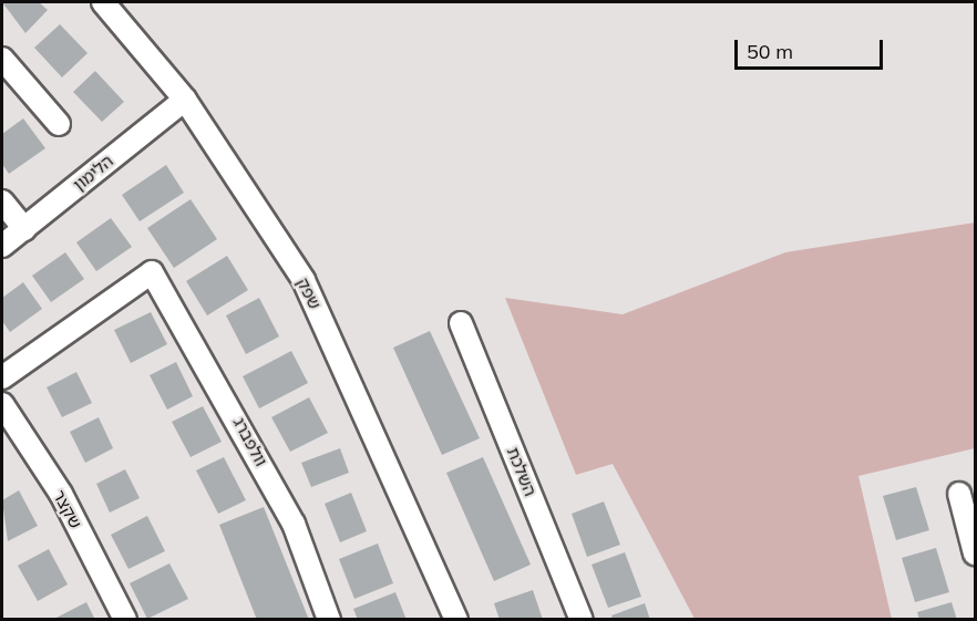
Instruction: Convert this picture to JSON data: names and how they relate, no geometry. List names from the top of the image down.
{
  "streets": {
    "street": [
      "הלימון",
      "שפק",
      "וולפברג",
      "השלכת",
      "שקצר"
    ]
  },
  "crossings": [
    ["הלימון", "שפק"]
  ],
  "scale_bar": "50 m"
}
